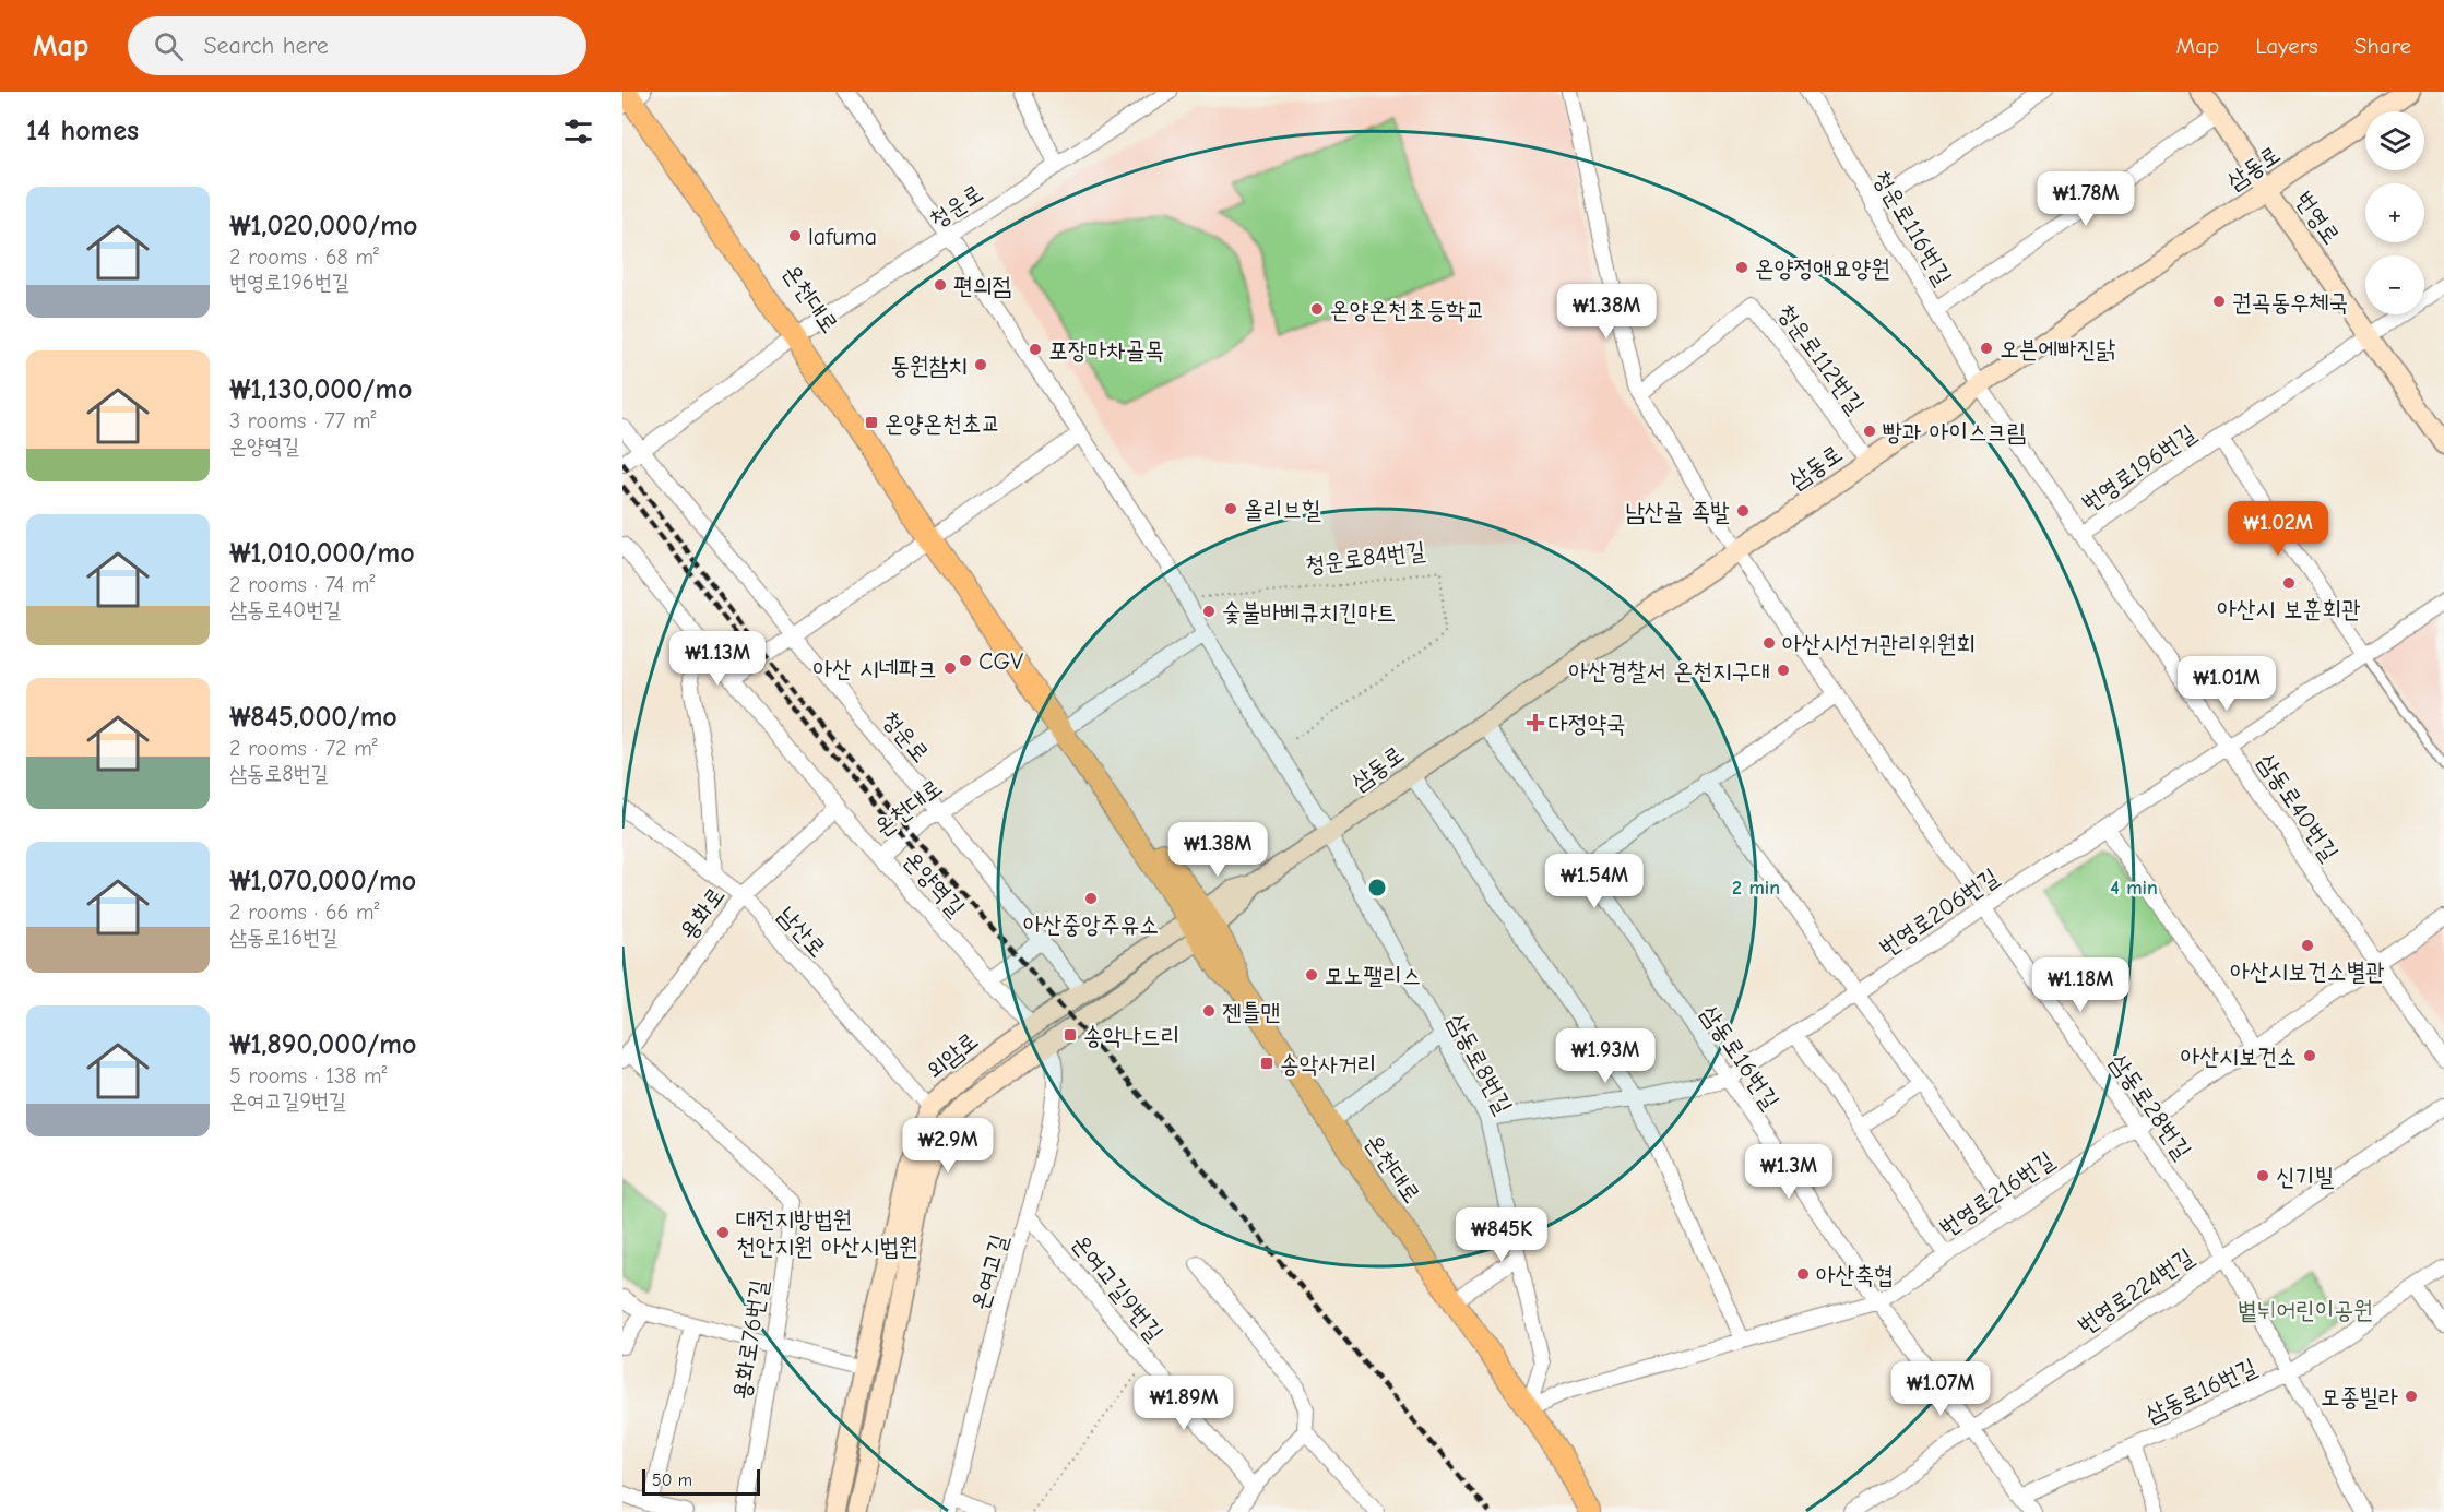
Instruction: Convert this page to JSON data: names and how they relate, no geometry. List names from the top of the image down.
{
  "streets": {
    "main road": ["온천대로"],
    "street": [
      "삼동로",
      "청운로",
      "번영로",
      "청운로116번길",
      "청운로112번길",
      "번영로196번길",
      "삼동로40번길",
      "온양역길",
      "번영로206번길",
      "용화로",
      "남산로",
      "외암로",
      "삼동로16번길",
      "삼동로8번길",
      "삼동로28번길",
      "번영로216번길",
      "온여고길",
      "온여고길9번길",
      "번영로224번길",
      "용화로76번길"
    ],
    "path": ["청운로84번길"]
  },
  "crossings": [
    ["삼동로", "번영로"],
    ["삼동로", "청운로116번길"],
    ["삼동로", "온천대로"],
    ["삼동로", "청운로112번길"],
    ["삼동로", "삼동로40번길"],
    ["삼동로", "외암로"],
    ["삼동로", "삼동로16번길"],
    ["삼동로", "삼동로8번길"],
    ["삼동로", "삼동로28번길"],
    ["청운로", "온천대로"],
    ["청운로", "외암로"],
    ["번영로", "번영로196번길"],
    ["청운로116번길", "삼동로40번길"],
    ["온천대로", "온양역길"],
    ["온천대로", "외암로"],
    ["온천대로", "삼동로8번길"],
    ["온천대로", "번영로216번길"],
    ["번영로196번길", "삼동로40번길"],
    ["번영로196번길", "번영로206번길"],
    ["삼동로40번길", "번영로206번길"],
    ["삼동로40번길", "번영로216번길"],
    ["온양역길", "용화로"],
    ["온양역길", "외암로"],
    ["번영로206번길", "삼동로16번길"],
    ["번영로206번길", "삼동로8번길"],
    ["번영로206번길", "삼동로28번길"],
    ["용화로", "남산로"],
    ["용화로", "용화로76번길"],
    ["남산로", "외암로"],
    ["외암로", "온여고길"],
    ["삼동로16번길", "삼동로28번길"],
    ["삼동로16번길", "번영로216번길"],
    ["삼동로16번길", "번영로224번길"],
    ["삼동로8번길", "번영로216번길"],
    ["삼동로28번길", "번영로216번길"],
    ["삼동로28번길", "번영로224번길"],
    ["온여고길", "온여고길9번길"]
  ],
  "parks": ["볕뉘어린이공원"],
  "places": {
    "other": [
      "lafuma",
      "온양정애요양원",
      "편의점",
      "권곡동우체국",
      "온양온천초등학교",
      "오븐에빠진닭",
      "포장마차골목",
      "동원참치",
      "빵과 아이스크림",
      "올리브힐",
      "남산골 족발",
      "아산시 보훈회관",
      "숯불바베큐치킨마트",
      "아산시선거관리위원회",
      "CGV",
      "아산 시네파크",
      "아산경찰서 온천지구대",
      "아산중앙주유소",
      "아산시보건소별관",
      "모노팰리스",
      "젠틀맨",
      "아산시보건소",
      "신기빌",
      "대전지방법원 천안지원 아산시법원",
      "아산축협",
      "모종빌라"
    ],
    "transit": ["온양온천초교", "송악나드리", "송악사거리"],
    "health": ["다정약국"]
  },
  "scale_bar": "50 m",
  "page": {
    "header": "Map",
    "search": "Search here",
    "nav": ["Map", "Layers", "Share"],
    "heading": "14 homes",
    "map_buttons": ["+", "−"],
    "list": [
      {
        "name": "₩1,020,000/mo",
        "note": "2 rooms · 68 m² · 번영로196번길"
      },
      {
        "name": "₩1,130,000/mo",
        "note": "3 rooms · 77 m² · 온양역길"
      },
      {
        "name": "₩1,010,000/mo",
        "note": "2 rooms · 74 m² · 삼동로40번길"
      },
      {
        "name": "₩845,000/mo",
        "note": "2 rooms · 72 m² · 삼동로8번길"
      },
      {
        "name": "₩1,070,000/mo",
        "note": "2 rooms · 66 m² · 삼동로16번길"
      },
      {
        "name": "₩1,890,000/mo",
        "note": "5 rooms · 138 m² · 온여고길9번길"
      }
    ],
    "price": [
      "₩1.78M",
      "₩1.38M",
      "₩1.02M",
      "₩1.13M",
      "₩1.01M",
      "₩1.38M",
      "₩1.54M",
      "₩1.18M",
      "₩1.93M",
      "₩2.9M",
      "₩1.3M",
      "₩845K",
      "₩1.07M",
      "₩1.89M"
    ],
    "scale": "50 m"
  },
  "rings": ["2 min", "4 min"]
}
